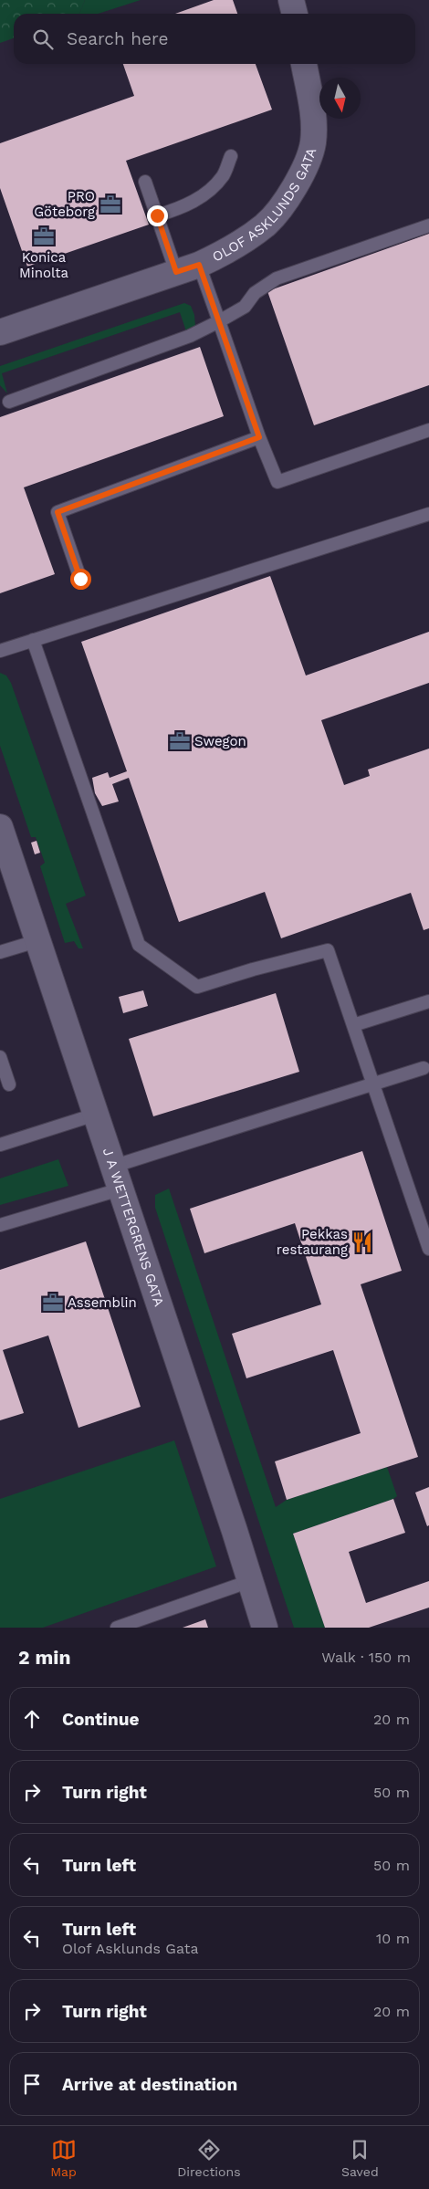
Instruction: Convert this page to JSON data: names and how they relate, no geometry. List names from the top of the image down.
{
  "streets": {
    "street": ["OLOF ASKLUNDS GATA", "J A WETTERGRENS GATA"]
  },
  "places": {
    "office": [
      "PRO Göteborg",
      "Konica Minolta",
      "Swegon",
      "Assemblin"
    ],
    "restaurant": ["Pekkas restaurang"]
  },
  "north": "bottom",
  "page": {
    "search": "Search here",
    "heading": ["2 min", "Walk · 150 m"],
    "list": [
      ["Continue", "20 m"],
      ["Turn right", "50 m"],
      ["Turn left", "50 m"],
      ["Turn left", "Olof Asklunds Gata", "10 m"],
      ["Turn right", "20 m"],
      "Arrive at destination"
    ],
    "nav": ["Map", "Directions", "Saved"]
  }
}
